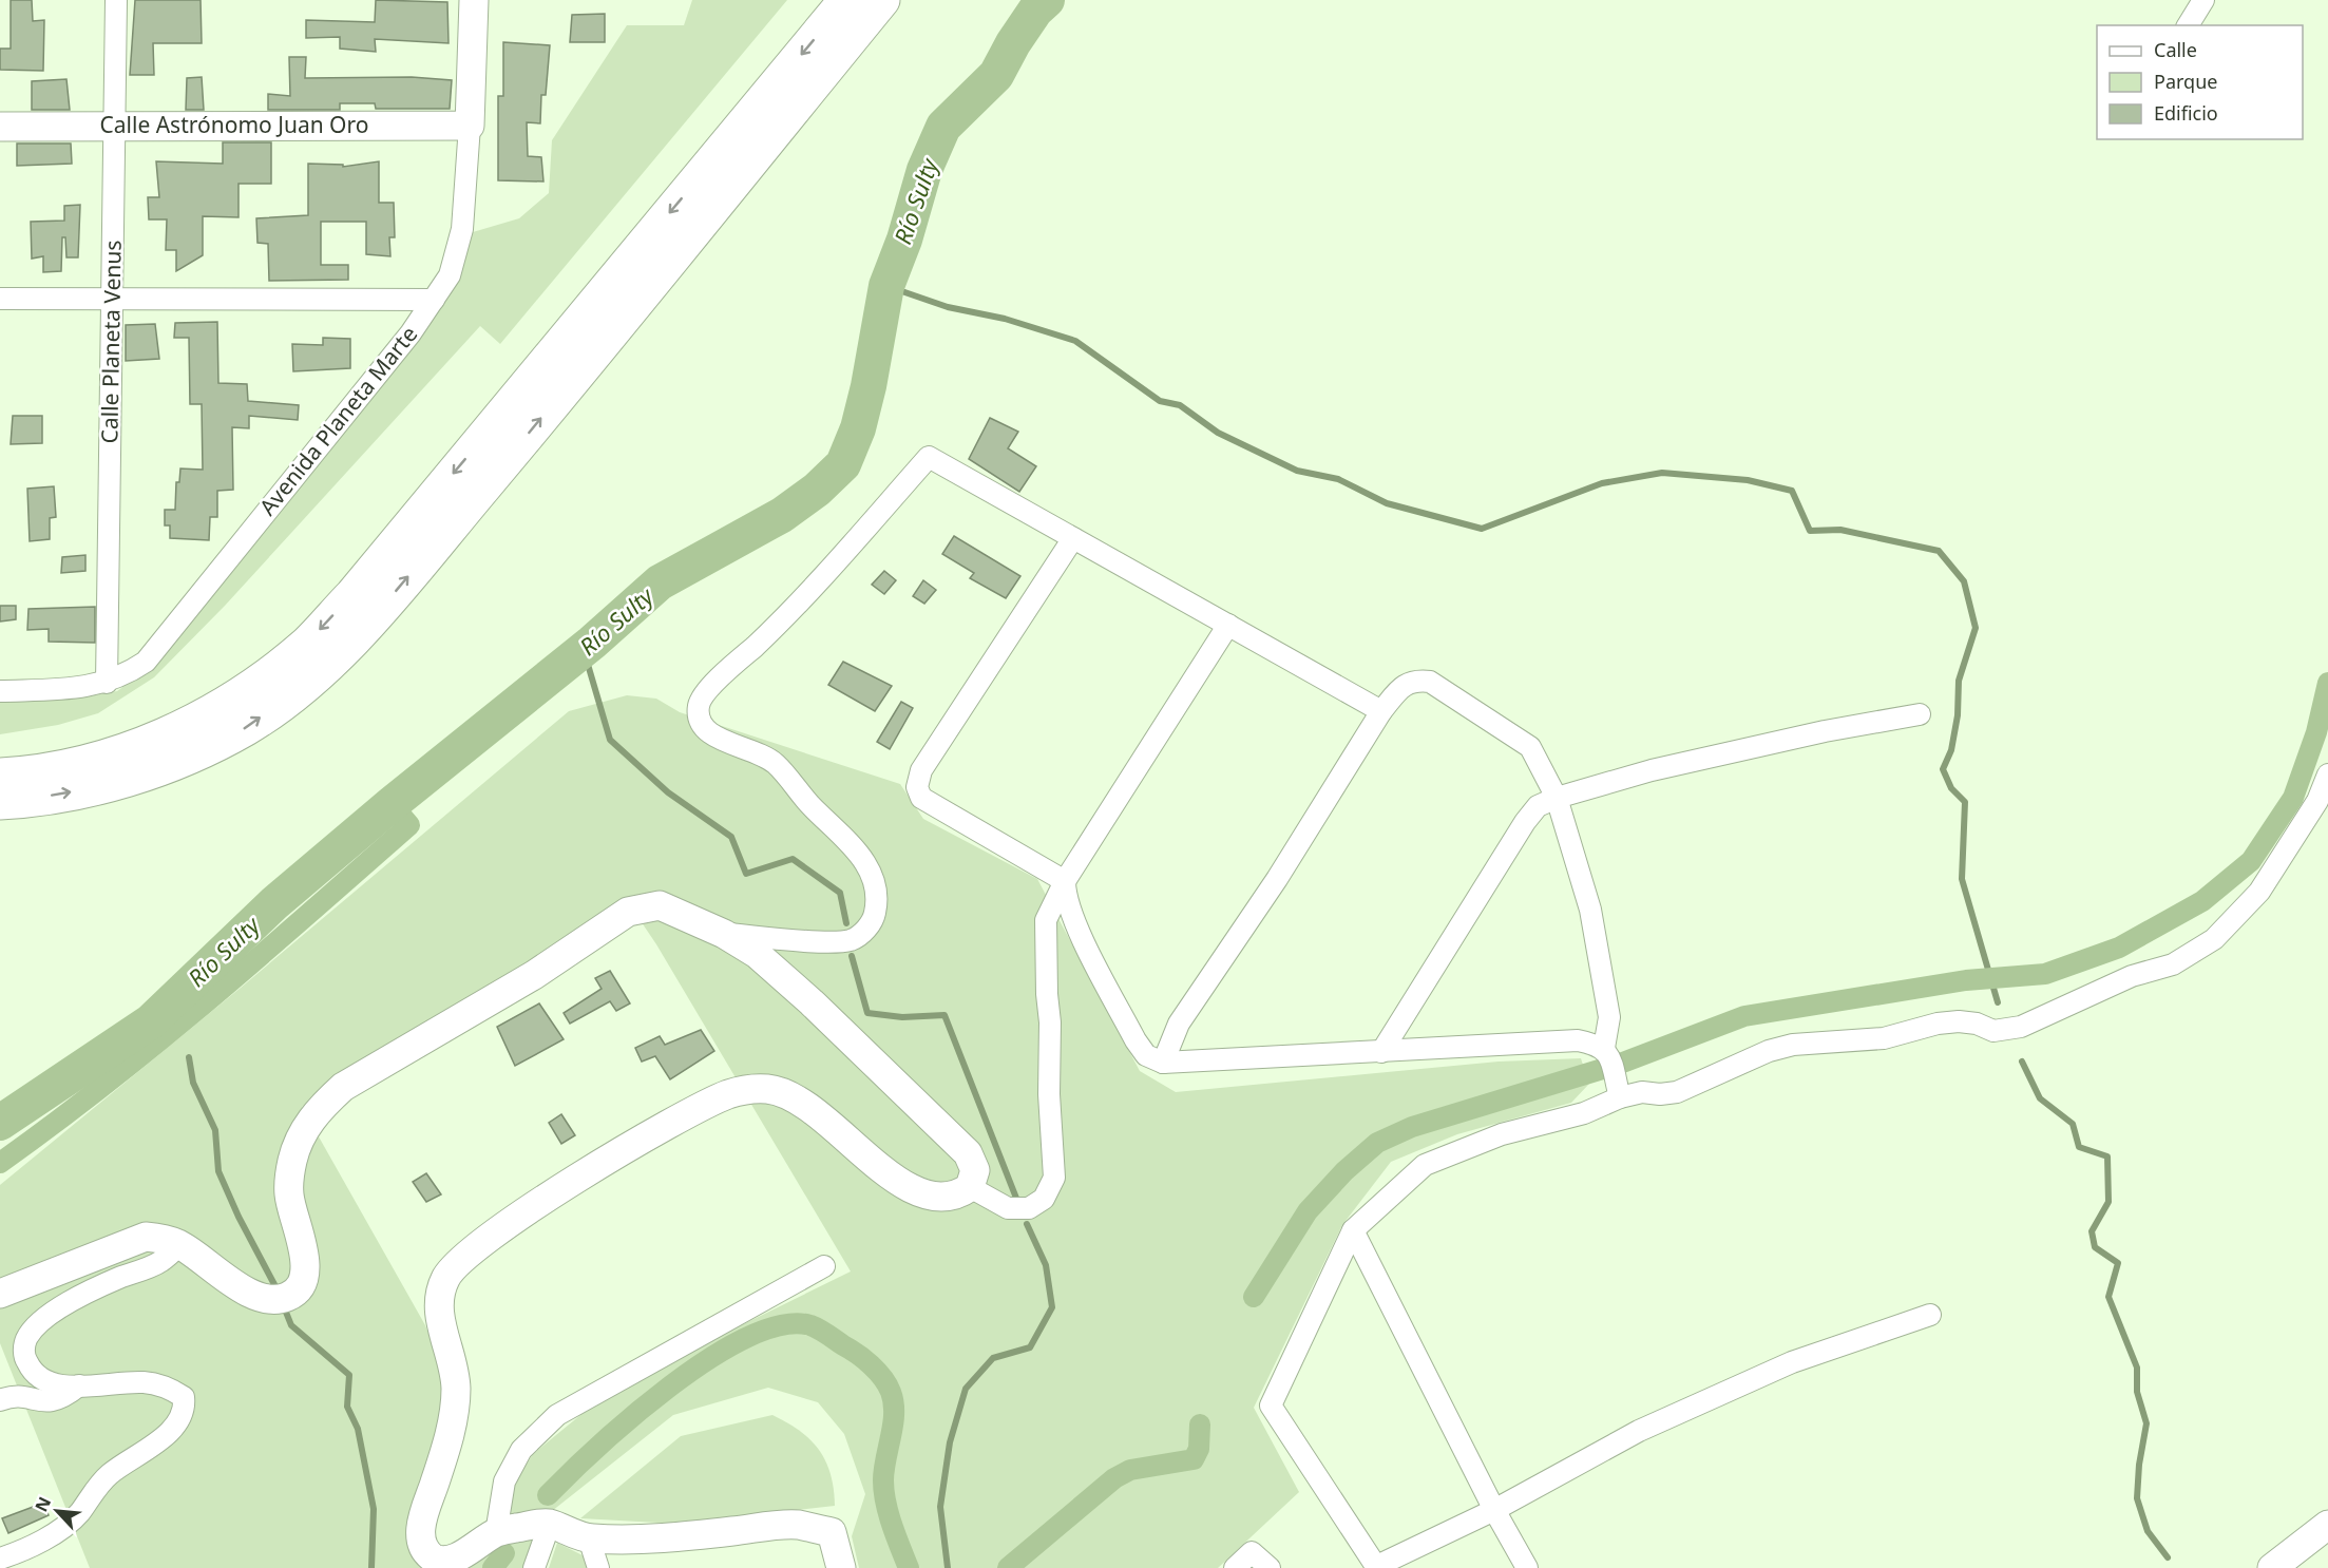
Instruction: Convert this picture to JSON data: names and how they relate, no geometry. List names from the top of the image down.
{
  "streets": {
    "street": ["Calle Astrónomo Juan Oro", "Calle Planeta Venus", "Avenida Planeta Marte"]
  },
  "crossings": [
    ["Calle Astrónomo Juan Oro", "Calle Planeta Venus"],
    ["Calle Astrónomo Juan Oro", "Avenida Planeta Marte"],
    ["Calle Planeta Venus", "Avenida Planeta Marte"]
  ],
  "water": ["Río Sulty"],
  "legend": ["Calle", "Parque", "Edificio"],
  "north": "top left"
}
